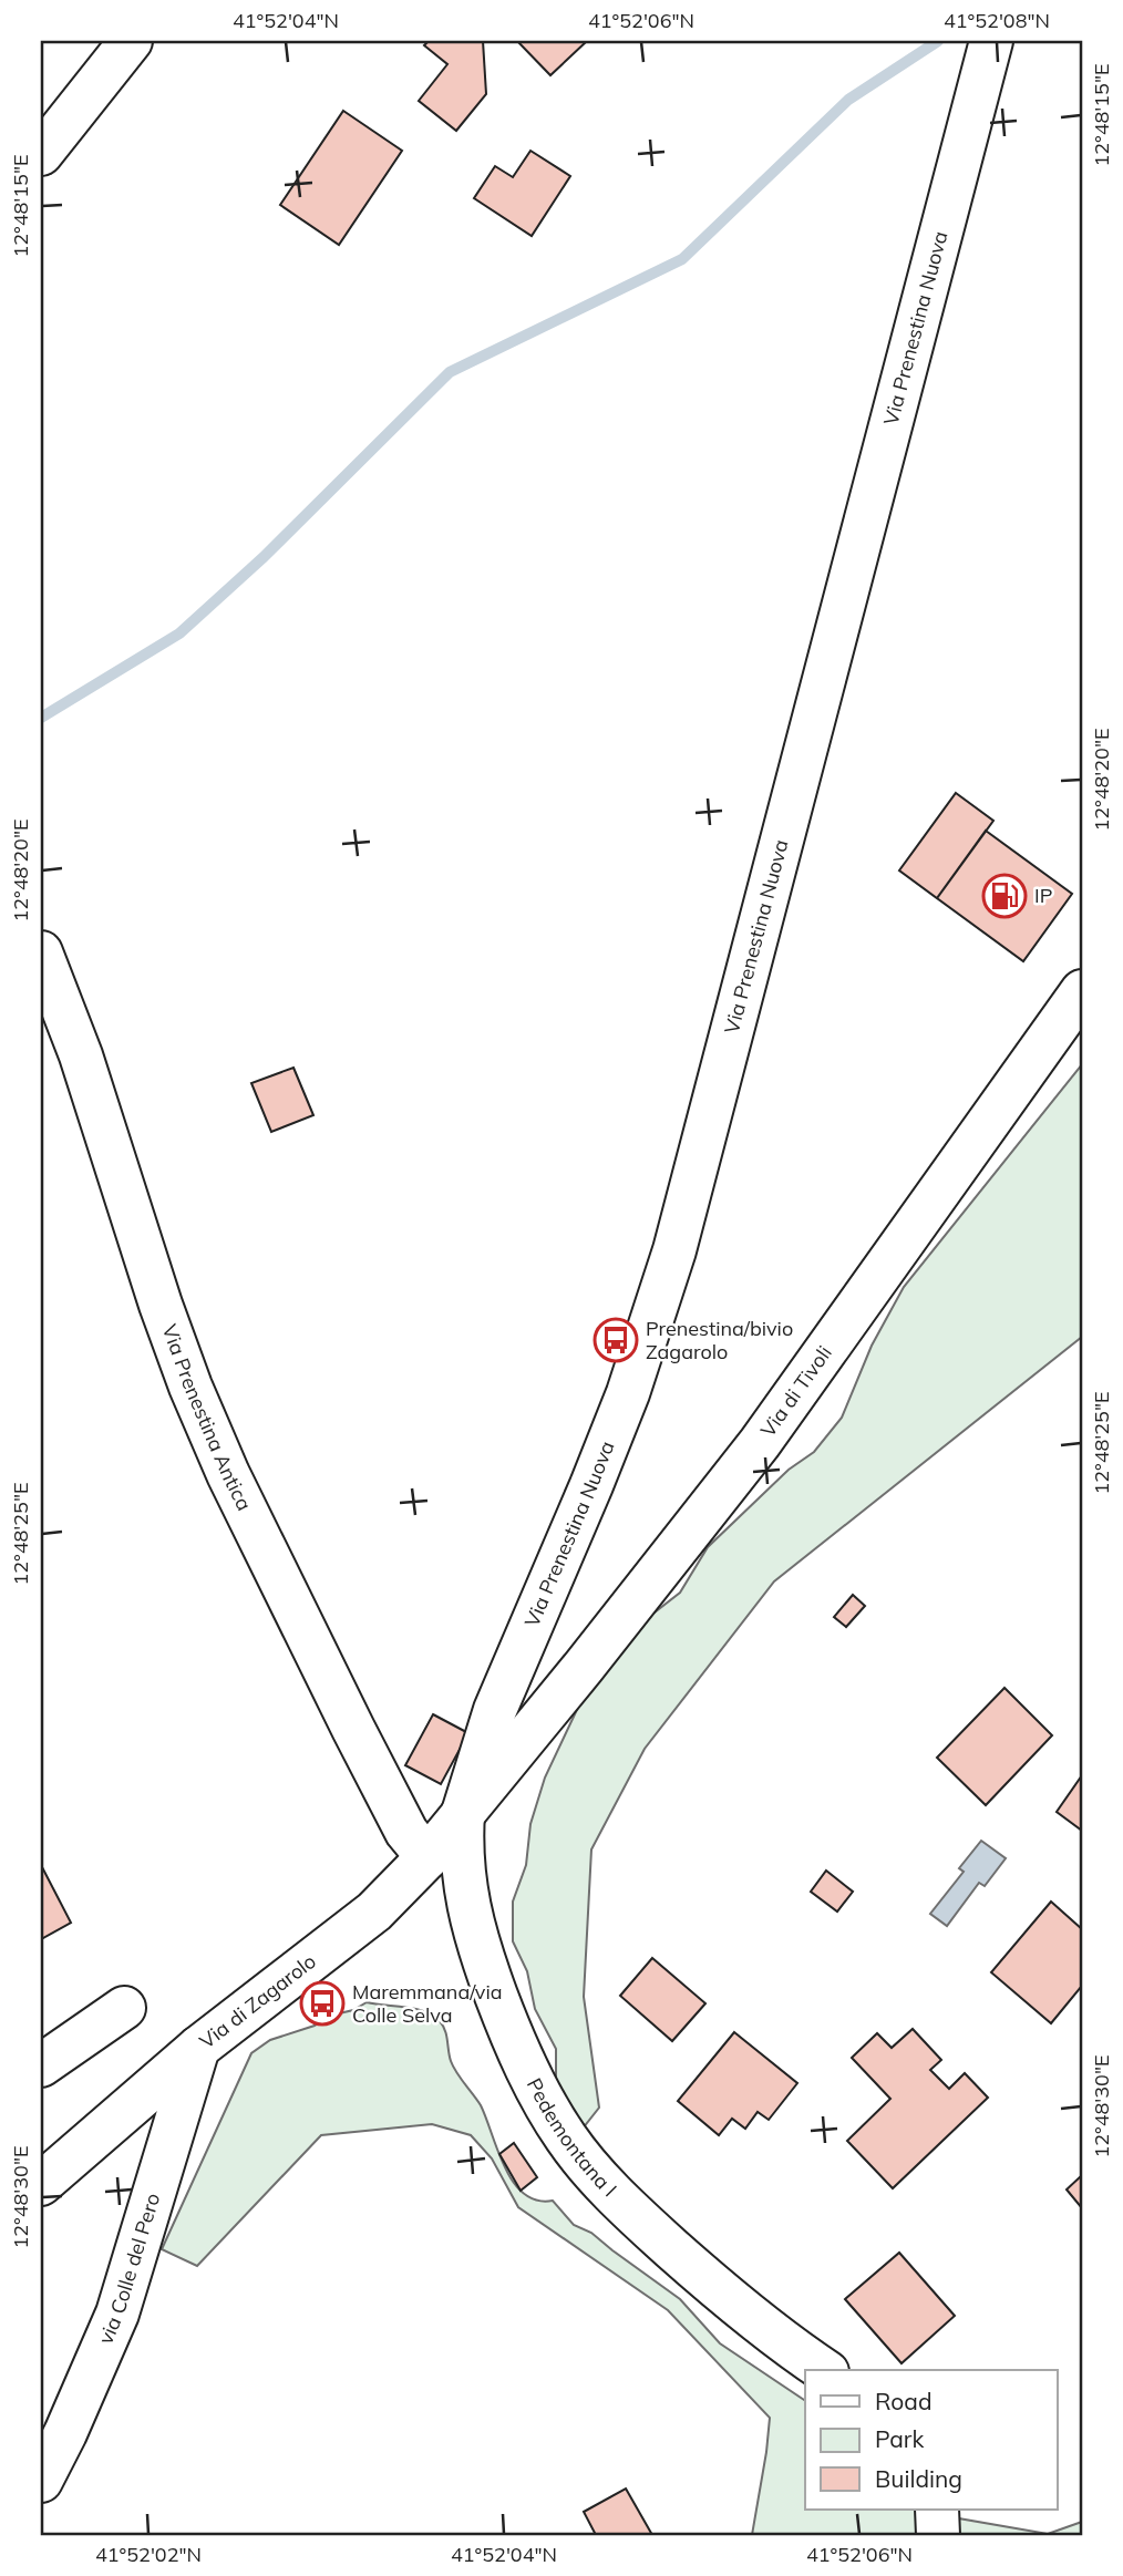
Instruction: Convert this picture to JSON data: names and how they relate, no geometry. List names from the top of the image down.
{
  "streets": {
    "main road": [
      "Via Prenestina Nuova",
      "Via di Tivoli",
      "Via Prenestina Antica",
      "Via di Zagarolo",
      "Pedemontana I",
      "via Colle del Pero"
    ]
  },
  "crossings": [
    ["Via Prenestina Nuova", "Via di Tivoli"],
    ["Via Prenestina Nuova", "Via di Zagarolo"],
    ["Via Prenestina Nuova", "Pedemontana I"],
    ["Via di Tivoli", "Via di Zagarolo"],
    ["Via di Tivoli", "Pedemontana I"],
    ["Via Prenestina Antica", "Via di Zagarolo"],
    ["Via di Zagarolo", "Pedemontana I"],
    ["Via di Zagarolo", "via Colle del Pero"]
  ],
  "places": {
    "fuel station": ["IP"],
    "bus stop": ["Prenestina/bivio Zagarolo", "Maremmana/via Colle Selva"]
  },
  "legend": ["Road", "Park", "Building"],
  "coordinates": [
    "41°52'04\"N",
    "41°52'06\"N",
    "41°52'08\"N",
    "12°48'15\"E",
    "12°48'20\"E",
    "12°48'25\"E",
    "12°48'30\"E",
    "41°52'02\"N"
  ]
}
